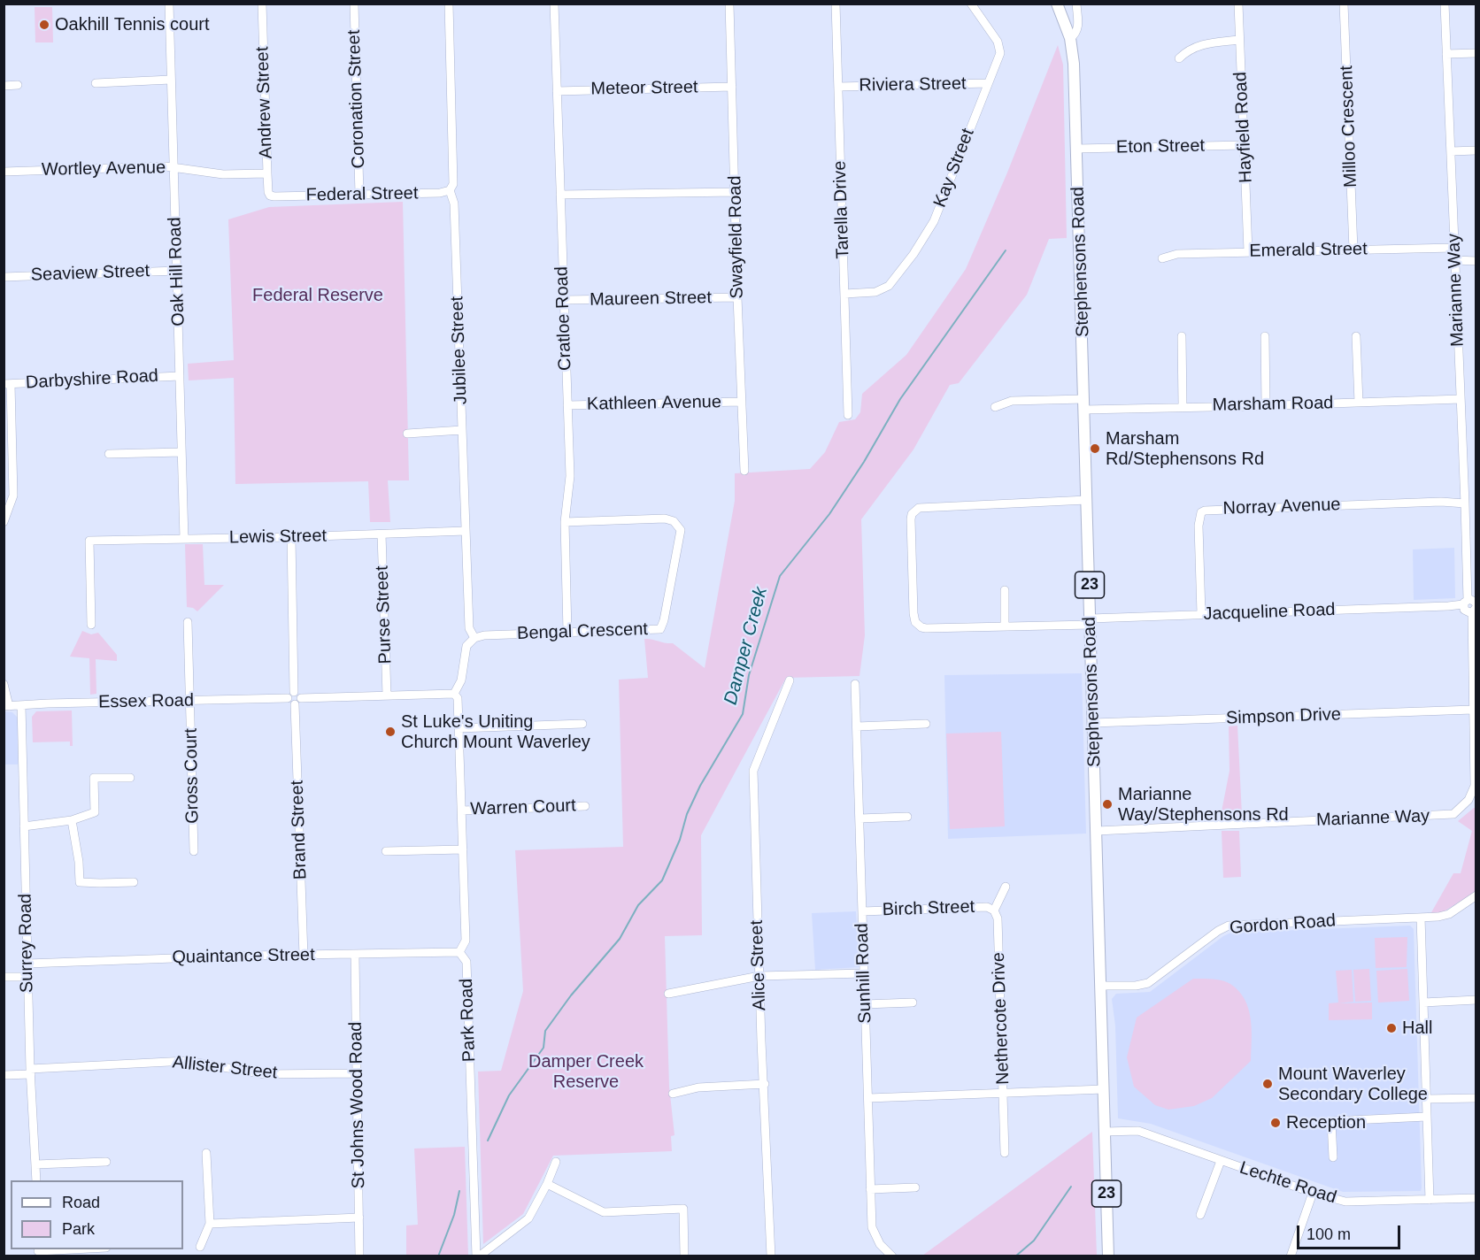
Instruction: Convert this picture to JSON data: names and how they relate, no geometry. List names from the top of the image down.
{
  "streets": {
    "main road": ["Stephensons Road", "23"],
    "street": [
      "Riviera Street",
      "Meteor Street",
      "Coronation Street",
      "Andrew Street",
      "Milloo Crescent",
      "Hayfield Road",
      "Eton Street",
      "Kay Street",
      "Wortley Avenue",
      "Federal Street",
      "Tarella Drive",
      "Swayfield Road",
      "Emerald Street",
      "Oak Hill Road",
      "Seaview Street",
      "Marianne Way",
      "Maureen Street",
      "Cratloe Road",
      "Jubilee Street",
      "Darbyshire Road",
      "Kathleen Avenue",
      "Marsham Road",
      "Norray Avenue",
      "Lewis Street",
      "Jacqueline Road",
      "Purse Street",
      "Bengal Crescent",
      "Essex Road",
      "Simpson Drive",
      "Gross Court",
      "Warren Court",
      "Brand Street",
      "Birch Street",
      "Gordon Road",
      "Surrey Road",
      "Quaintance Street",
      "Alice Street",
      "Sunhill Road",
      "Nethercote Drive",
      "Park Road",
      "Allister Street",
      "St Johns Wood Road",
      "Lechte Road"
    ]
  },
  "crossings": [
    ["Riviera Street", "Kay Street"],
    ["Riviera Street", "Tarella Drive"],
    ["Meteor Street", "Swayfield Road"],
    ["Meteor Street", "Cratloe Road"],
    ["Coronation Street", "Federal Street"],
    ["Andrew Street", "Wortley Avenue"],
    ["Andrew Street", "Federal Street"],
    ["Milloo Crescent", "Emerald Street"],
    ["Hayfield Road", "Eton Street"],
    ["Hayfield Road", "Emerald Street"],
    ["Eton Street", "Stephensons Road"],
    ["Kay Street", "Tarella Drive"],
    ["Wortley Avenue", "Oak Hill Road"],
    ["Federal Street", "Jubilee Street"],
    ["Swayfield Road", "Maureen Street"],
    ["Swayfield Road", "Kathleen Avenue"],
    ["Emerald Street", "Marianne Way"],
    ["Stephensons Road", "Marianne Way"],
    ["Stephensons Road", "Marsham Road"],
    ["Stephensons Road", "Jacqueline Road"],
    ["Stephensons Road", "Simpson Drive"],
    ["Stephensons Road", "Gordon Road"],
    ["Stephensons Road", "Lechte Road"],
    ["Oak Hill Road", "Seaview Street"],
    ["Oak Hill Road", "Darbyshire Road"],
    ["Oak Hill Road", "Lewis Street"],
    ["Marianne Way", "Marsham Road"],
    ["Marianne Way", "Norray Avenue"],
    ["Marianne Way", "Jacqueline Road"],
    ["Marianne Way", "Simpson Drive"],
    ["Maureen Street", "Cratloe Road"],
    ["Cratloe Road", "Kathleen Avenue"],
    ["Cratloe Road", "Bengal Crescent"],
    ["Jubilee Street", "Lewis Street"],
    ["Jubilee Street", "Bengal Crescent"],
    ["Norray Avenue", "Jacqueline Road"],
    ["Lewis Street", "Purse Street"],
    ["Essex Road", "Gross Court"],
    ["Essex Road", "Brand Street"],
    ["Essex Road", "Surrey Road"],
    ["Brand Street", "Quaintance Street"],
    ["Birch Street", "Sunhill Road"],
    ["Birch Street", "Nethercote Drive"],
    ["Surrey Road", "Quaintance Street"],
    ["Surrey Road", "Allister Street"],
    ["Quaintance Street", "Park Road"],
    ["Quaintance Street", "St Johns Wood Road"],
    ["Allister Street", "St Johns Wood Road"]
  ],
  "water": ["Damper Creek"],
  "parks": ["Federal Reserve", "Damper Creek Reserve"],
  "places": [
    "Oakhill Tennis court",
    "Marsham Rd/Stephensons Rd",
    "St Luke's Uniting Church Mount Waverley",
    "Marianne Way/Stephensons Rd",
    "Hall",
    "Mount Waverley Secondary College",
    "Reception"
  ],
  "legend": ["Road", "Park"],
  "scale_bar": "100 m"
}
